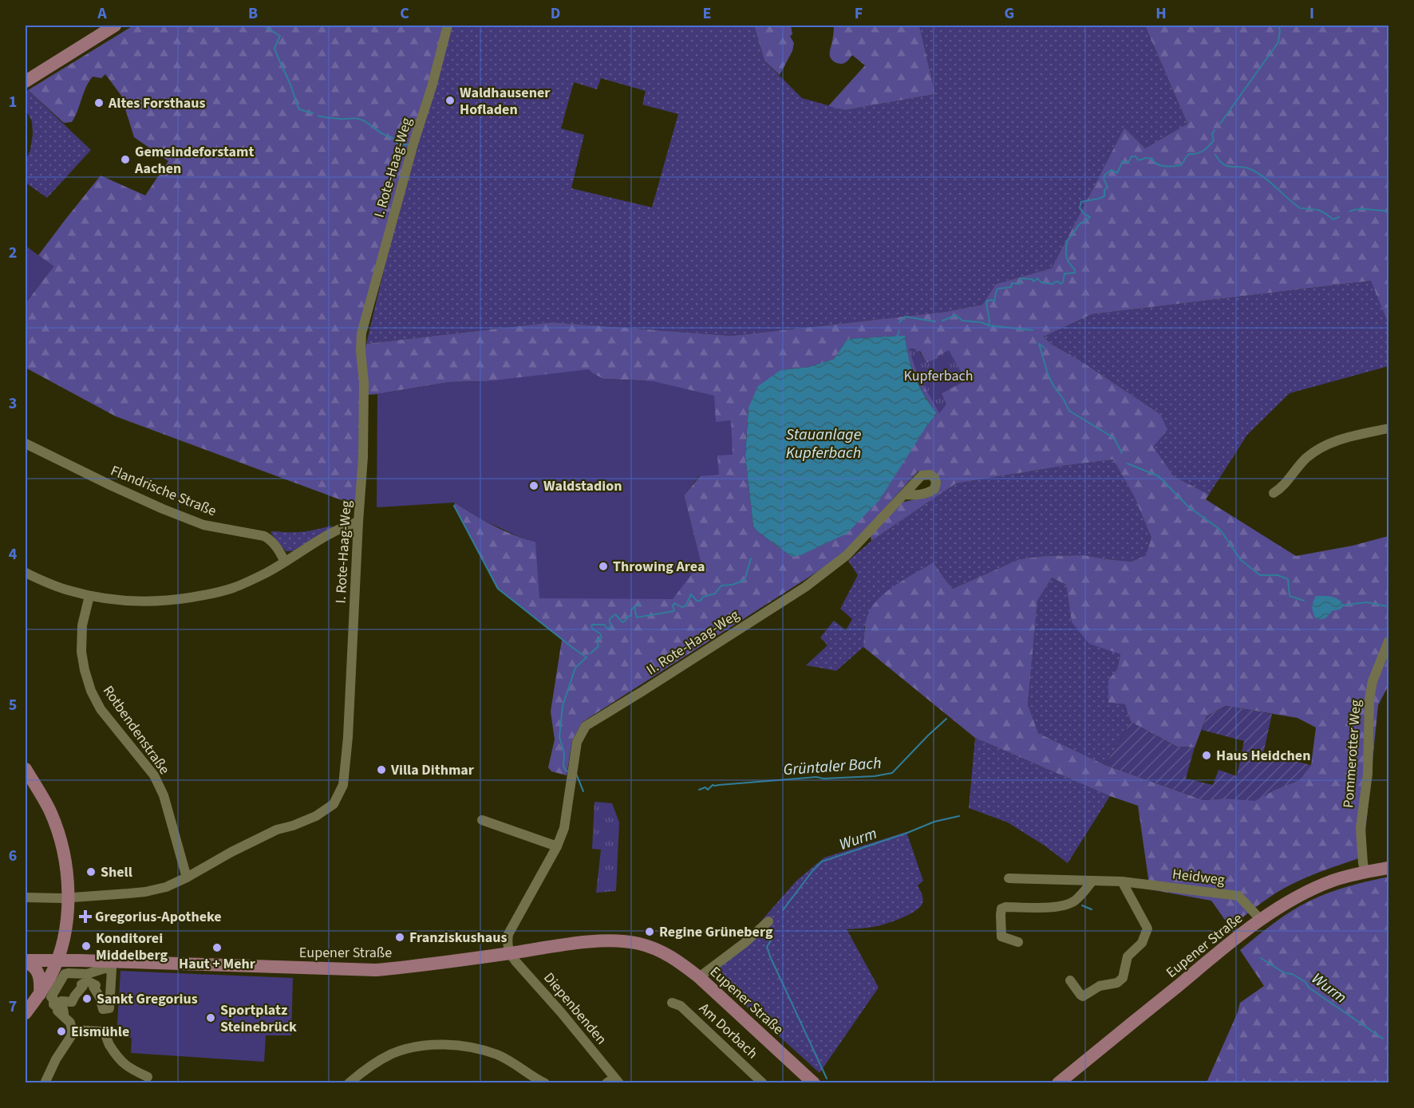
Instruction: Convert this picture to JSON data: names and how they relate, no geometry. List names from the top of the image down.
{
  "streets": {
    "main road": ["Eupener Straße"],
    "street": [
      "I. Rote-Haag-Weg",
      "Flandrische Straße",
      "II. Rote-Haag-Weg",
      "Rotbendenstraße",
      "Pommerotter Weg",
      "Heidweg",
      "Diepenbenden",
      "Am Dorbach"
    ]
  },
  "crossings": [
    ["I. Rote-Haag-Weg", "Rotbendenstraße"],
    ["II. Rote-Haag-Weg", "Eupener Straße"],
    ["II. Rote-Haag-Weg", "Diepenbenden"],
    ["Pommerotter Weg", "Eupener Straße"],
    ["Heidweg", "Eupener Straße"],
    ["Eupener Straße", "Diepenbenden"]
  ],
  "water": ["Stauanlage Kupferbach", "Grüntaler Bach", "Wurm"],
  "parks": ["Kupferbach"],
  "places": {
    "other": [
      "Waldhausener Hofladen",
      "Altes Forsthaus",
      "Gemeindeforstamt Aachen",
      "Waldstadion",
      "Throwing Area",
      "Haus Heidchen",
      "Villa Dithmar",
      "Shell",
      "Regine Grüneberg",
      "Franziskushaus",
      "Konditorei Middelberg",
      "Haut + Mehr",
      "Sankt Gregorius",
      "Sportplatz Steinebrück",
      "Eismühle"
    ],
    "health": ["Gregorius-Apotheke"]
  },
  "grid": {
    "columns": [
      "A",
      "B",
      "C",
      "D",
      "E",
      "F",
      "G",
      "H",
      "I"
    ],
    "rows": [
      "1",
      "2",
      "3",
      "4",
      "5",
      "6",
      "7"
    ]
  }
}
